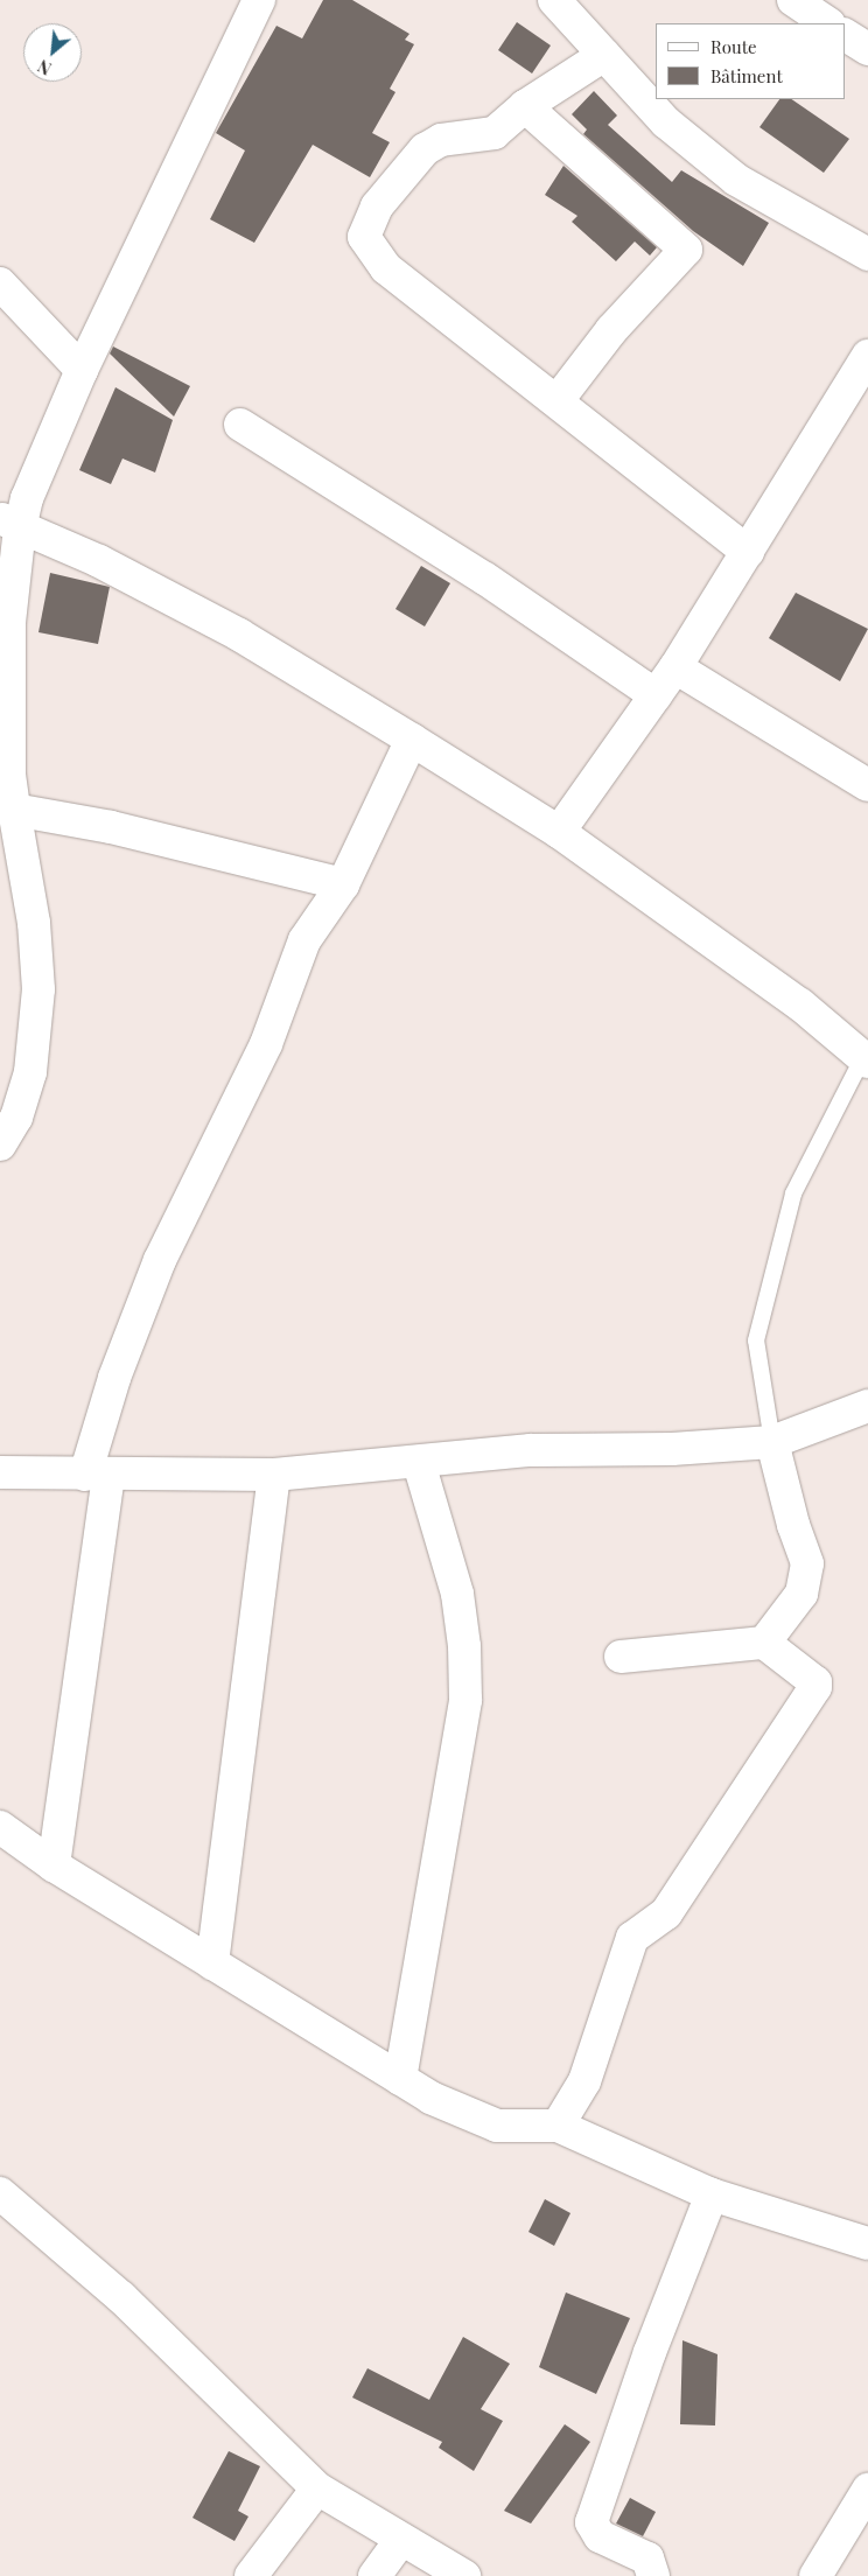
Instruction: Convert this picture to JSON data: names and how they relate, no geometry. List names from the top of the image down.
{
  "legend": ["Route", "Bâtiment"],
  "north": "bottom left"
}
